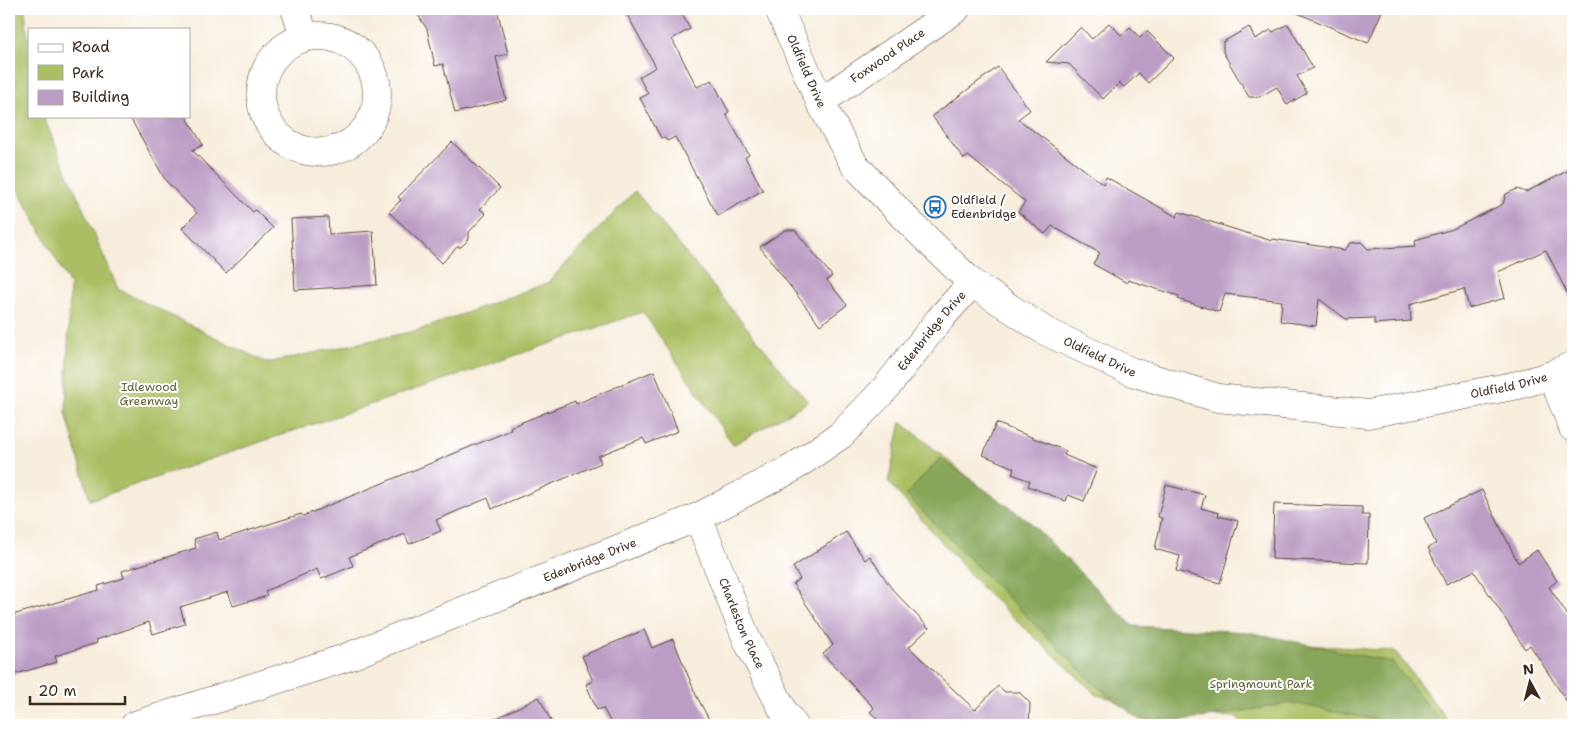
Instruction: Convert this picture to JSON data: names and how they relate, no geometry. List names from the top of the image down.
{
  "streets": {
    "street": [
      "Foxwood Place",
      "Oldfield Drive",
      "Edenbridge Drive",
      "Charleston Place"
    ]
  },
  "crossings": [
    ["Foxwood Place", "Oldfield Drive"],
    ["Oldfield Drive", "Edenbridge Drive"],
    ["Edenbridge Drive", "Charleston Place"]
  ],
  "parks": ["Idlewood Greenway", "Springmount Park"],
  "places": {
    "bus stop": ["Oldfield / Edenbridge"]
  },
  "legend": ["Road", "Park", "Building"],
  "scale_bar": "20 m",
  "north": "top"
}
